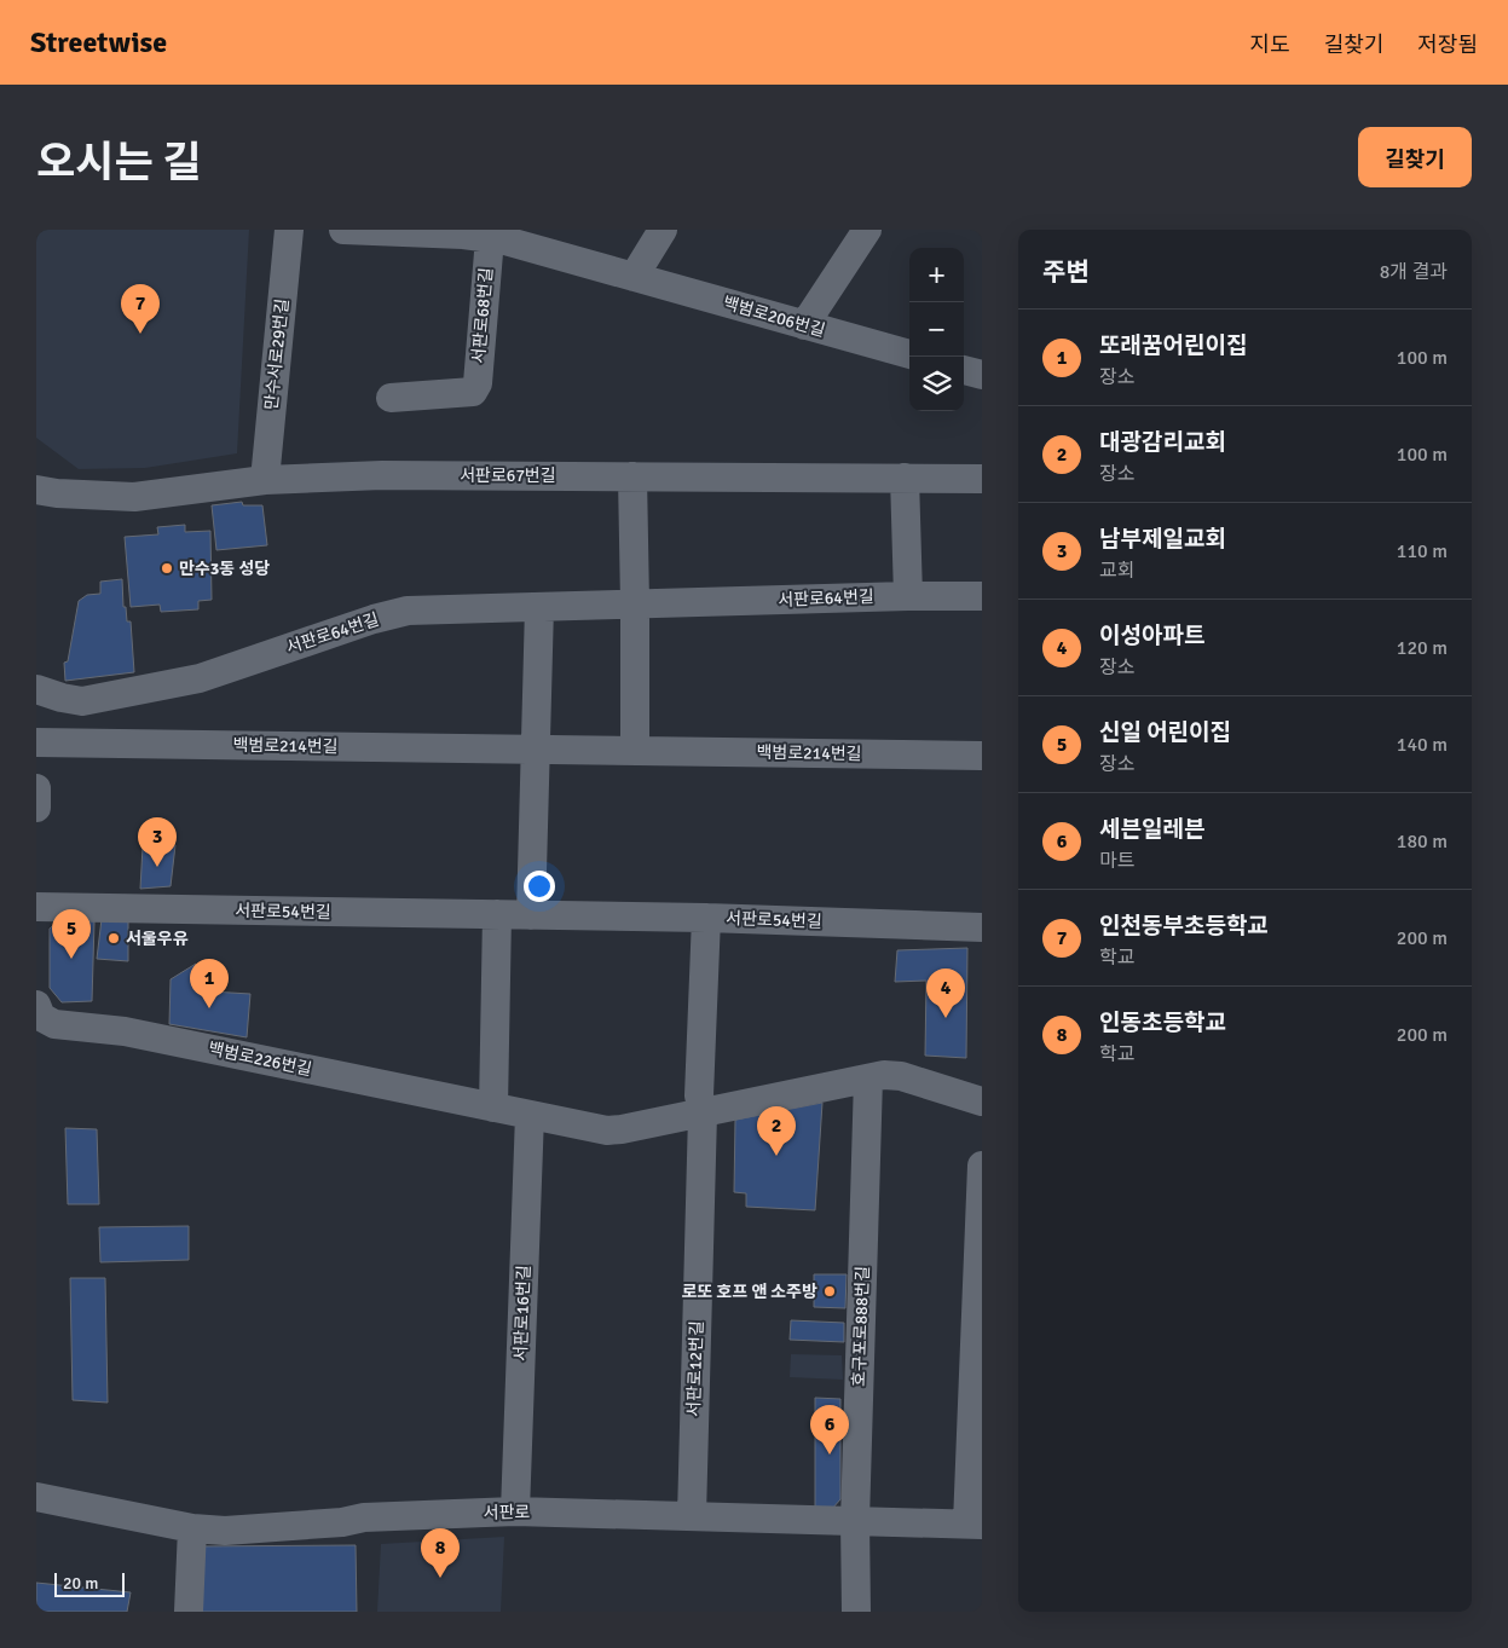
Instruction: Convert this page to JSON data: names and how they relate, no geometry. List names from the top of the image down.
{
  "streets": {
    "lane": [
      "서판로68번길",
      "백범로206번길",
      "만수서로29번길",
      "서판로67번길",
      "서판로64번길",
      "백범로214번길",
      "서판로54번길",
      "백범로226번길",
      "서판로16번길",
      "호구포로888번길",
      "서판로12번길",
      "서판로"
    ]
  },
  "crossings": [
    ["서판로68번길", "백범로206번길"],
    ["만수서로29번길", "서판로67번길"],
    ["백범로226번길", "서판로16번길"],
    ["백범로226번길", "호구포로888번길"],
    ["백범로226번길", "서판로12번길"],
    ["서판로16번길", "서판로"],
    ["호구포로888번길", "서판로"],
    ["서판로12번길", "서판로"]
  ],
  "places": ["만수3동 성당", "서울우유", "로또 호프 앤 소주방"],
  "scale_bar": "20 m",
  "page": {
    "header": "Streetwise",
    "nav": ["지도", "길찾기", "저장됨"],
    "title": "오시는 길",
    "buttons": "길찾기",
    "heading": ["주변", "8개 결과"],
    "map_buttons": ["+", "−"],
    "pins": [
      "7",
      "3",
      "5",
      "1",
      "4",
      "2",
      "6",
      "8"
    ],
    "list": [
      {
        "mark": "1",
        "name": "또래꿈어린이집",
        "note": "장소",
        "value": "100 m"
      },
      {
        "mark": "2",
        "name": "대광감리교회",
        "note": "장소",
        "value": "100 m"
      },
      {
        "mark": "3",
        "name": "남부제일교회",
        "note": "교회",
        "value": "110 m"
      },
      {
        "mark": "4",
        "name": "이성아파트",
        "note": "장소",
        "value": "120 m"
      },
      {
        "mark": "5",
        "name": "신일 어린이집",
        "note": "장소",
        "value": "140 m"
      },
      {
        "mark": "6",
        "name": "세븐일레븐",
        "note": "마트",
        "value": "180 m"
      },
      {
        "mark": "7",
        "name": "인천동부초등학교",
        "note": "학교",
        "value": "200 m"
      },
      {
        "mark": "8",
        "name": "인동초등학교",
        "note": "학교",
        "value": "200 m"
      }
    ],
    "scale": "20 m"
  }
}
